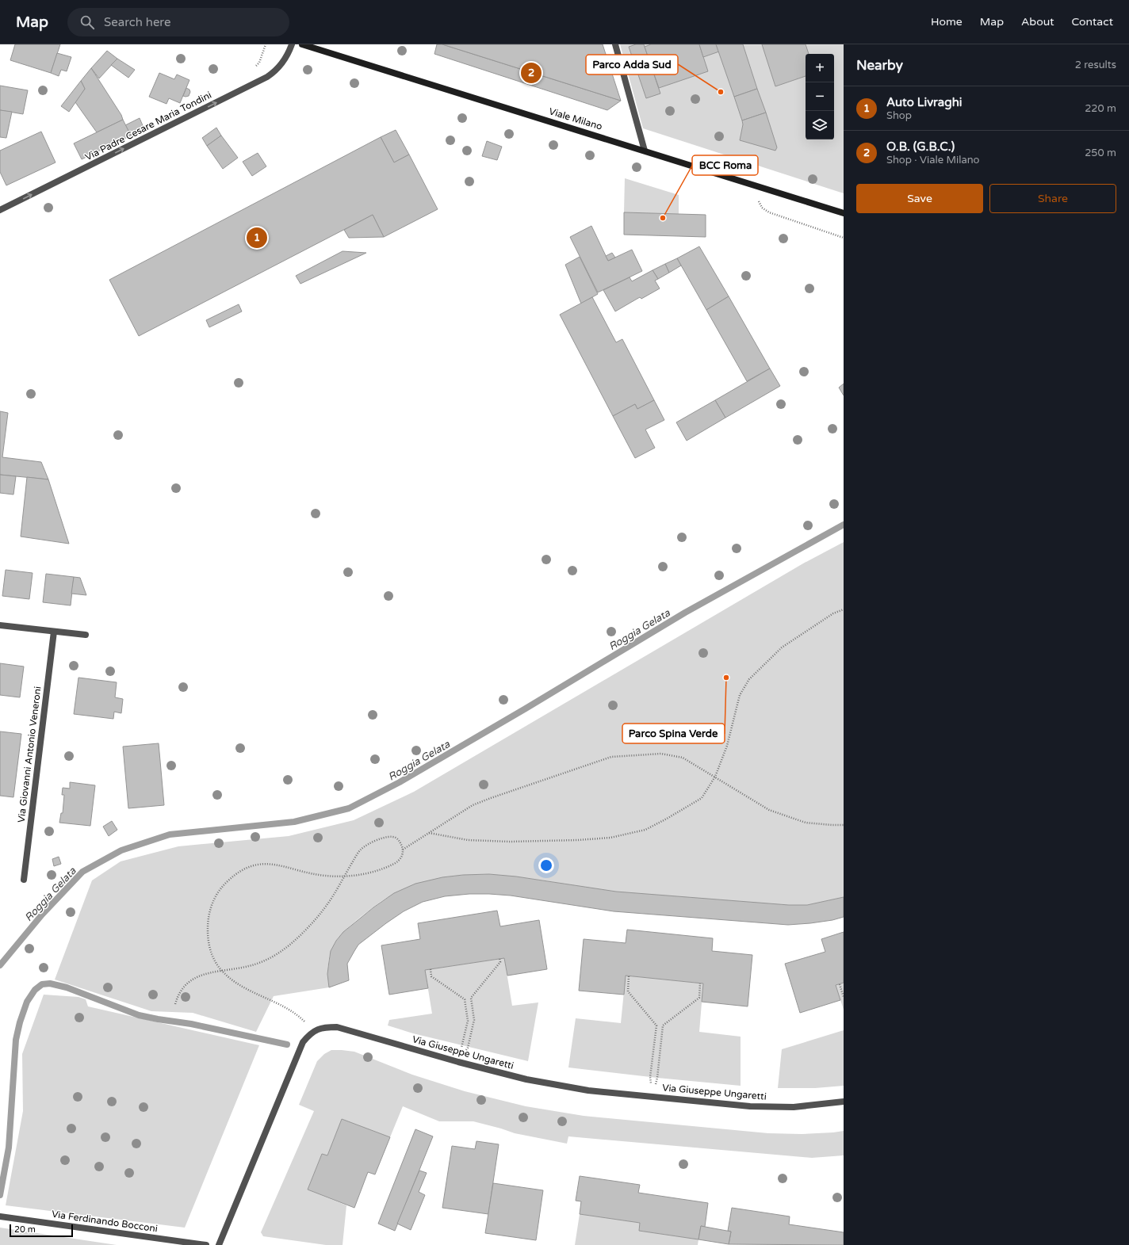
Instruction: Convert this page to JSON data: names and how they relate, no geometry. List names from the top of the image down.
{
  "streets": {
    "street": [
      "Viale Milano",
      "Via Padre Cesare Maria Tondini",
      "Via Giovanni Antonio Veneroni",
      "Via Giuseppe Ungaretti",
      "Via Ferdinando Bocconi"
    ]
  },
  "one_way": ["Via Padre Cesare Maria Tondini"],
  "water": ["Roggia Gelata"],
  "places": ["Parco Adda Sud", "BCC Roma", "Parco Spina Verde"],
  "scale_bar": "20 m",
  "page": {
    "header": "Map",
    "search": "Search here",
    "nav": [
      "Home",
      "Map",
      "About",
      "Contact"
    ],
    "heading": ["Nearby", "2 results"],
    "map_buttons": ["+", "−"],
    "pins": ["2", "1"],
    "list": [
      {
        "mark": "1",
        "name": "Auto Livraghi",
        "note": "Shop",
        "value": "220 m"
      },
      {
        "mark": "2",
        "name": "O.B. (G.B.C.)",
        "note": "Shop · Viale Milano",
        "value": "250 m"
      }
    ],
    "buttons": ["Save", "Share"],
    "scale": "20 m"
  }
}
